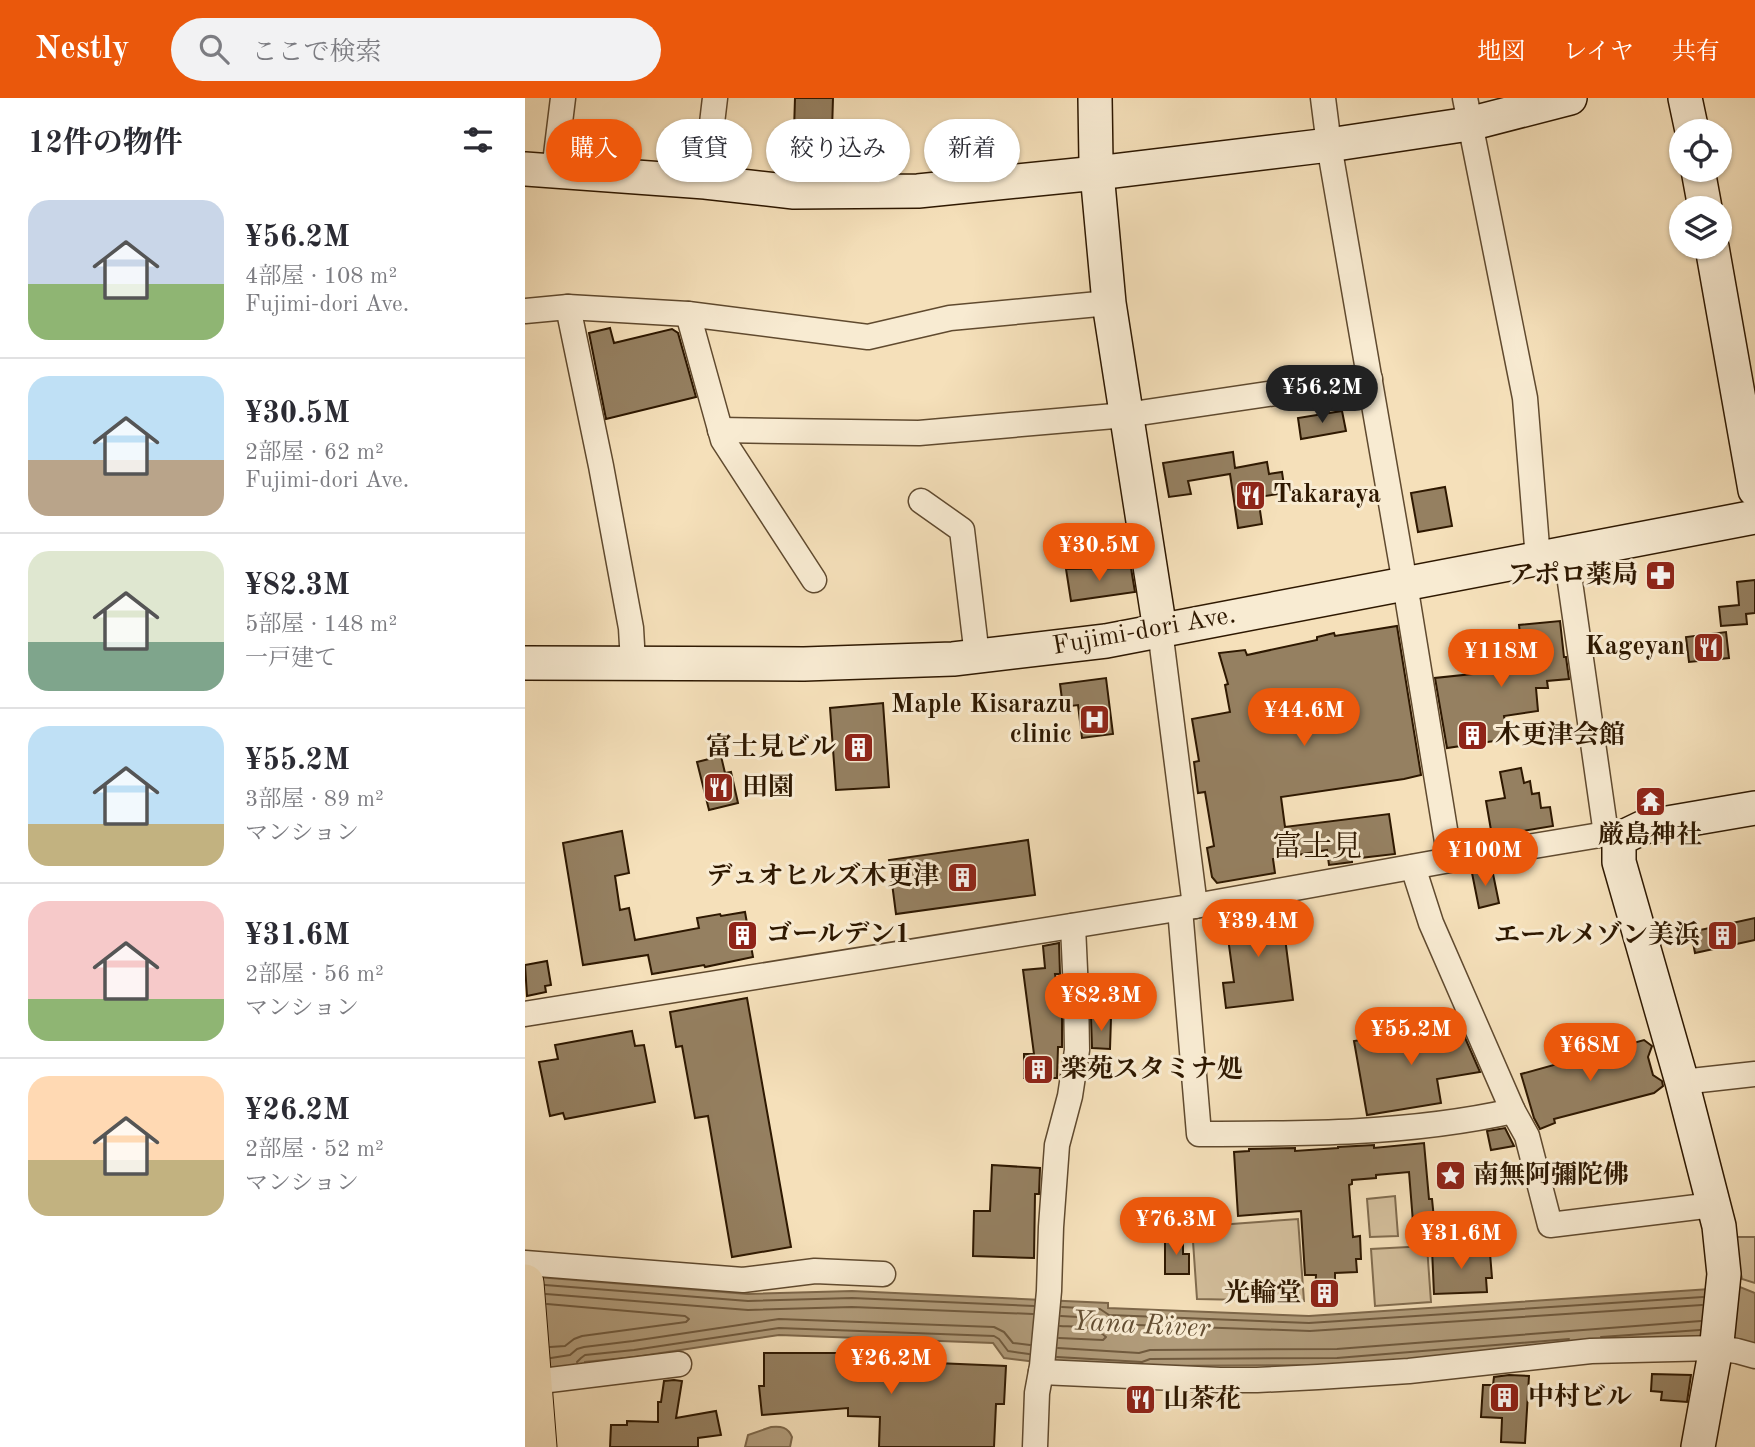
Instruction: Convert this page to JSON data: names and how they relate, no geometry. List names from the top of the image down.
{
  "streets": {
    "street": ["Fujimi-dori Ave."]
  },
  "districts": ["富士見"],
  "water": ["Yana River"],
  "places": {
    "restaurant": [
      "Takaraya",
      "Kageyan",
      "田園",
      "山茶花"
    ],
    "pharmacy": ["アポロ薬局"],
    "hospital": ["Maple Kisarazu clinic"],
    "building": [
      "木更津会館",
      "富士見ビル",
      "デュオヒルズ木更津",
      "ゴールデン1",
      "エールメゾン美浜",
      "楽苑スタミナ処",
      "光輪堂",
      "中村ビル"
    ],
    "temple": ["厳島神社"],
    "place": ["南無阿彌陀佛"]
  },
  "page": {
    "header": "Nestly",
    "search": "ここで検索",
    "nav": ["地図", "レイヤ", "共有"],
    "heading": "12件の物件",
    "chip": [
      "購入",
      "賃貸",
      "絞り込み",
      "新着"
    ],
    "list": [
      {
        "name": "¥56.2M",
        "note": "4部屋 · 108 m² · Fujimi-dori Ave."
      },
      {
        "name": "¥30.5M",
        "note": "2部屋 · 62 m² · Fujimi-dori Ave."
      },
      {
        "name": "¥82.3M",
        "note": "5部屋 · 148 m² · 一戸建て"
      },
      {
        "name": "¥55.2M",
        "note": "3部屋 · 89 m² · マンション"
      },
      {
        "name": "¥31.6M",
        "note": "2部屋 · 56 m² · マンション"
      },
      {
        "name": "¥26.2M",
        "note": "2部屋 · 52 m² · マンション"
      }
    ],
    "price": [
      "¥56.2M",
      "¥30.5M",
      "¥118M",
      "¥44.6M",
      "¥100M",
      "¥39.4M",
      "¥82.3M",
      "¥55.2M",
      "¥68M",
      "¥76.3M",
      "¥31.6M",
      "¥26.2M"
    ]
  }
}
